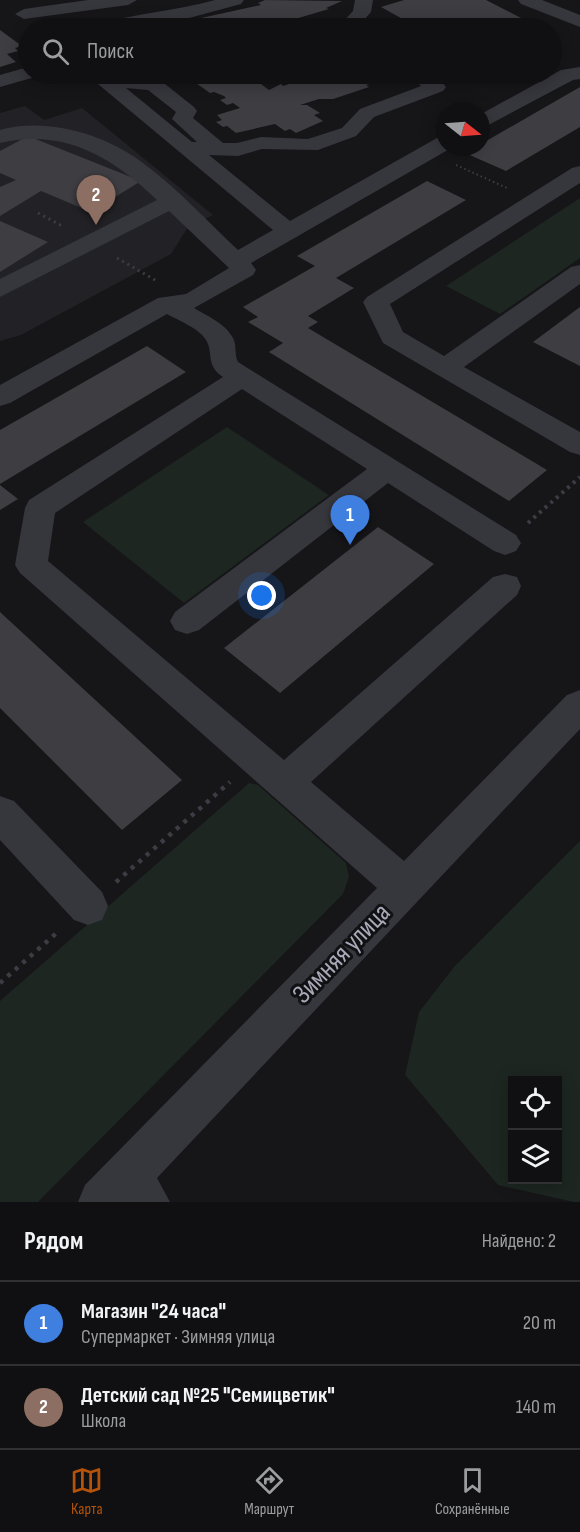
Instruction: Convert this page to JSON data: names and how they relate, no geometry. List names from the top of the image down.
{
  "streets": {
    "street": ["Зимняя улица"]
  },
  "north": "right",
  "page": {
    "search": "Поиск",
    "pins": ["2", "1"],
    "heading": ["Рядом", "Найдено: 2"],
    "list": [
      {
        "mark": "1",
        "name": "Магазин \"24 часа\"",
        "note": "Супермаркет · Зимняя улица",
        "value": "20 m"
      },
      {
        "mark": "2",
        "name": "Детский сад №25 \"Семицветик\"",
        "note": "Школа",
        "value": "140 m"
      }
    ],
    "nav": ["Карта", "Маршрут", "Сохранённые"]
  }
}
